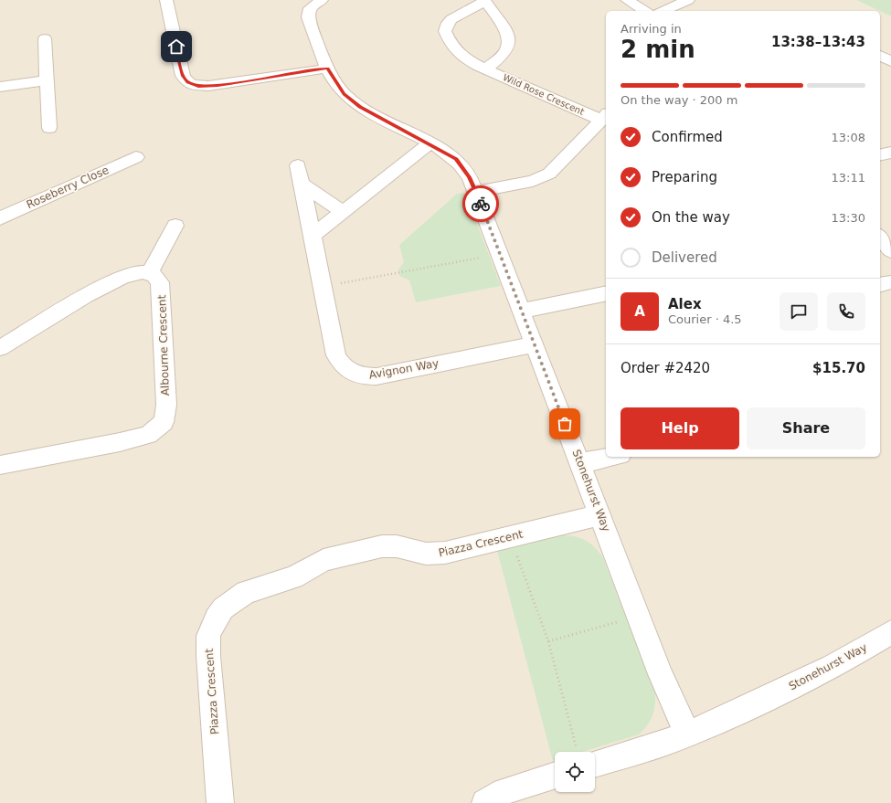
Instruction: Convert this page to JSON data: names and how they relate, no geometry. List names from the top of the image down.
{
  "streets": {
    "street": [
      "Wild Rose Crescent",
      "Roseberry Close",
      "Albourne Crescent",
      "Avignon Way",
      "Stonehurst Way",
      "Piazza Crescent"
    ]
  },
  "crossings": [
    ["Avignon Way", "Stonehurst Way"],
    ["Stonehurst Way", "Piazza Crescent"]
  ],
  "page": {
    "heading": ["2 min", "Arriving in", "13:38–13:43"],
    "panel": [
      "Alex",
      "Courier · 4.5",
      "Order #2420",
      "$15.70"
    ],
    "bar": "On the way · 200 m",
    "list": [
      ["Confirmed", "13:08"],
      ["Preparing", "13:11"],
      ["On the way", "13:30"],
      "Delivered"
    ],
    "round": "A",
    "buttons": ["Help", "Share"]
  }
}
